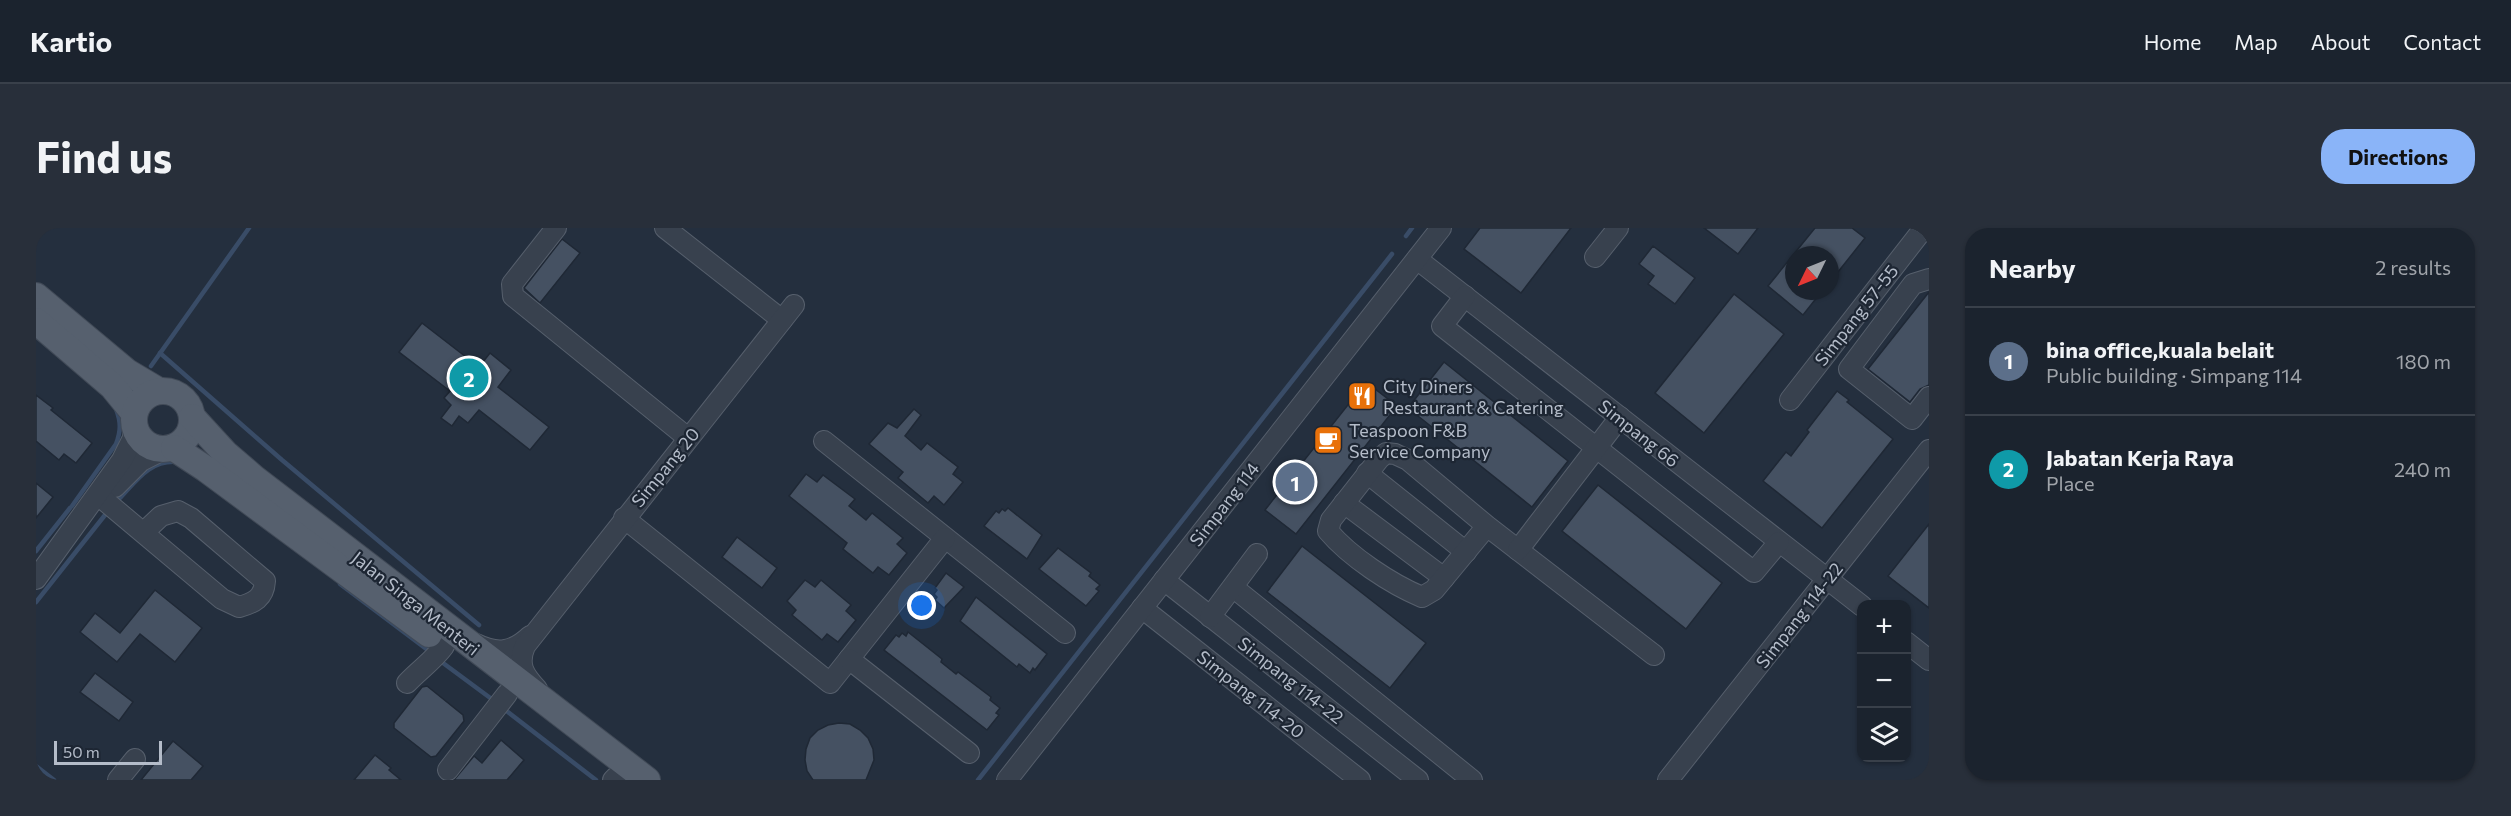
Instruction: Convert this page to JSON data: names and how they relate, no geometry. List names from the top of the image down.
{
  "streets": {
    "main road": ["Jalan Singa Menteri"],
    "street": [
      "Simpang 57-55",
      "Simpang 66",
      "Simpang 20",
      "Simpang 114",
      "Simpang 114-22",
      "Simpang 114-20"
    ]
  },
  "crossings": [
    ["Simpang 66", "Simpang 114"],
    ["Simpang 66", "Simpang 114-22"],
    ["Simpang 114", "Simpang 114-22"],
    ["Simpang 114", "Simpang 114-20"]
  ],
  "places": {
    "restaurant": ["City Diners Restaurant & Catering"],
    "cafe": ["Teaspoon F&B Service Company"]
  },
  "scale_bar": "50 m",
  "north": "bottom left",
  "page": {
    "header": "Kartio",
    "nav": [
      "Home",
      "Map",
      "About",
      "Contact"
    ],
    "buttons": "Directions",
    "title": "Find us",
    "heading": ["Nearby", "2 results"],
    "list": [
      {
        "mark": "1",
        "name": "bina office,kuala belait",
        "note": "Public building · Simpang 114",
        "value": "180 m"
      },
      {
        "mark": "2",
        "name": "Jabatan Kerja Raya",
        "note": "Place",
        "value": "240 m"
      }
    ],
    "pins": ["2", "1"],
    "map_buttons": ["+", "−"],
    "scale": "50 m"
  }
}
